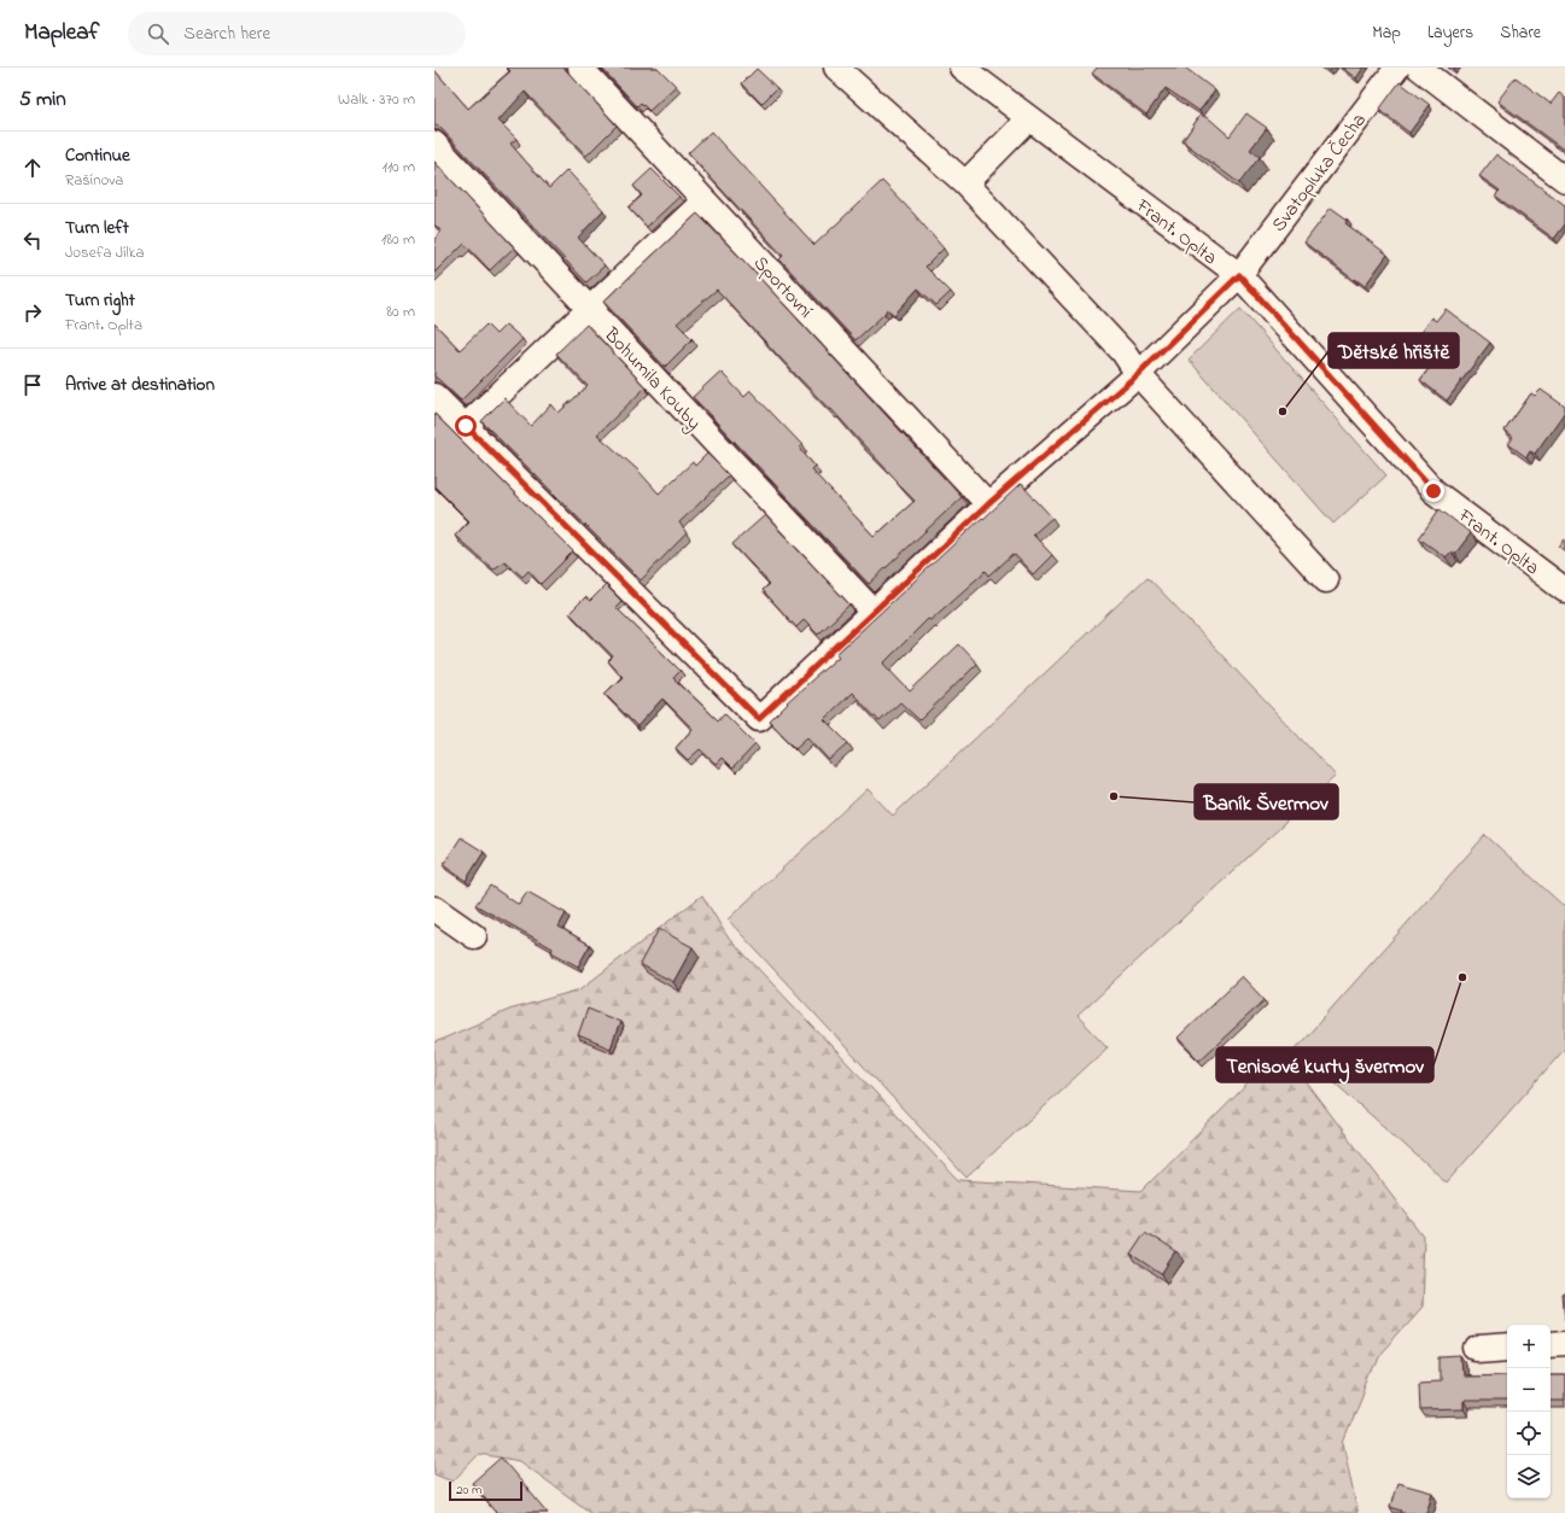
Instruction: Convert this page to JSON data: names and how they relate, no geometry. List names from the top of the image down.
{
  "streets": {
    "street": [
      "Svatopluka Čecha",
      "Frant. Oplta",
      "Sportovní",
      "Bohumila Kouby"
    ]
  },
  "crossings": [
    ["Svatopluka Čecha", "Frant. Oplta"],
    ["Svatopluka Čecha", "Sportovní"],
    ["Svatopluka Čecha", "Bohumila Kouby"]
  ],
  "places": ["Dětské hřiště", "Baník Švermov", "Tenisové kurty švermov"],
  "scale_bar": "20 m",
  "page": {
    "header": "Mapleaf",
    "search": "Search here",
    "nav": ["Map", "Layers", "Share"],
    "heading": ["5 min", "Walk · 370 m"],
    "list": [
      ["Continue", "Rašínova", "110 m"],
      ["Turn left", "Josefa Jílka", "180 m"],
      ["Turn right", "Frant. Oplta", "80 m"],
      "Arrive at destination"
    ],
    "map_buttons": ["+", "−"],
    "scale": "20 m"
  }
}
